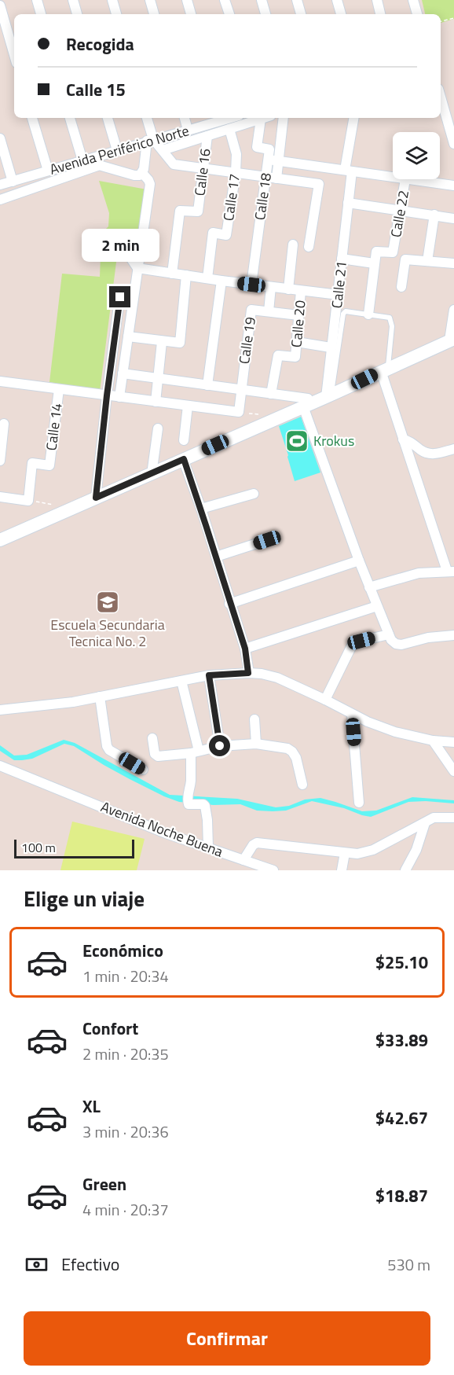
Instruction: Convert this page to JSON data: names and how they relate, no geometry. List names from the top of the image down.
{
  "streets": {
    "street": [
      "Avenida Periférico Norte",
      "Calle 16",
      "Calle 18",
      "Calle 17",
      "Calle 22",
      "Calle 21",
      "Calle 20",
      "Calle 19",
      "Calle 14",
      "Avenida Noche Buena"
    ]
  },
  "places": {
    "sports": ["Krokus"],
    "school or university": ["Escuela Secundaria Tecnica No. 2"]
  },
  "scale_bar": "100 m",
  "page": {
    "banner": ["Recogida", "Calle 15"],
    "bubble": "2 min",
    "scale": "100 m",
    "heading": "Elige un viaje",
    "list": [
      {
        "name": "Económico",
        "note": "1 min · 20:34",
        "value": "$25.10"
      },
      {
        "name": "Confort",
        "note": "2 min · 20:35",
        "value": "$33.89"
      },
      {
        "name": "XL",
        "note": "3 min · 20:36",
        "value": "$42.67"
      },
      {
        "name": "Green",
        "note": "4 min · 20:37",
        "value": "$18.87"
      }
    ],
    "pay": ["Efectivo", "530 m"],
    "buttons": "Confirmar"
  }
}
